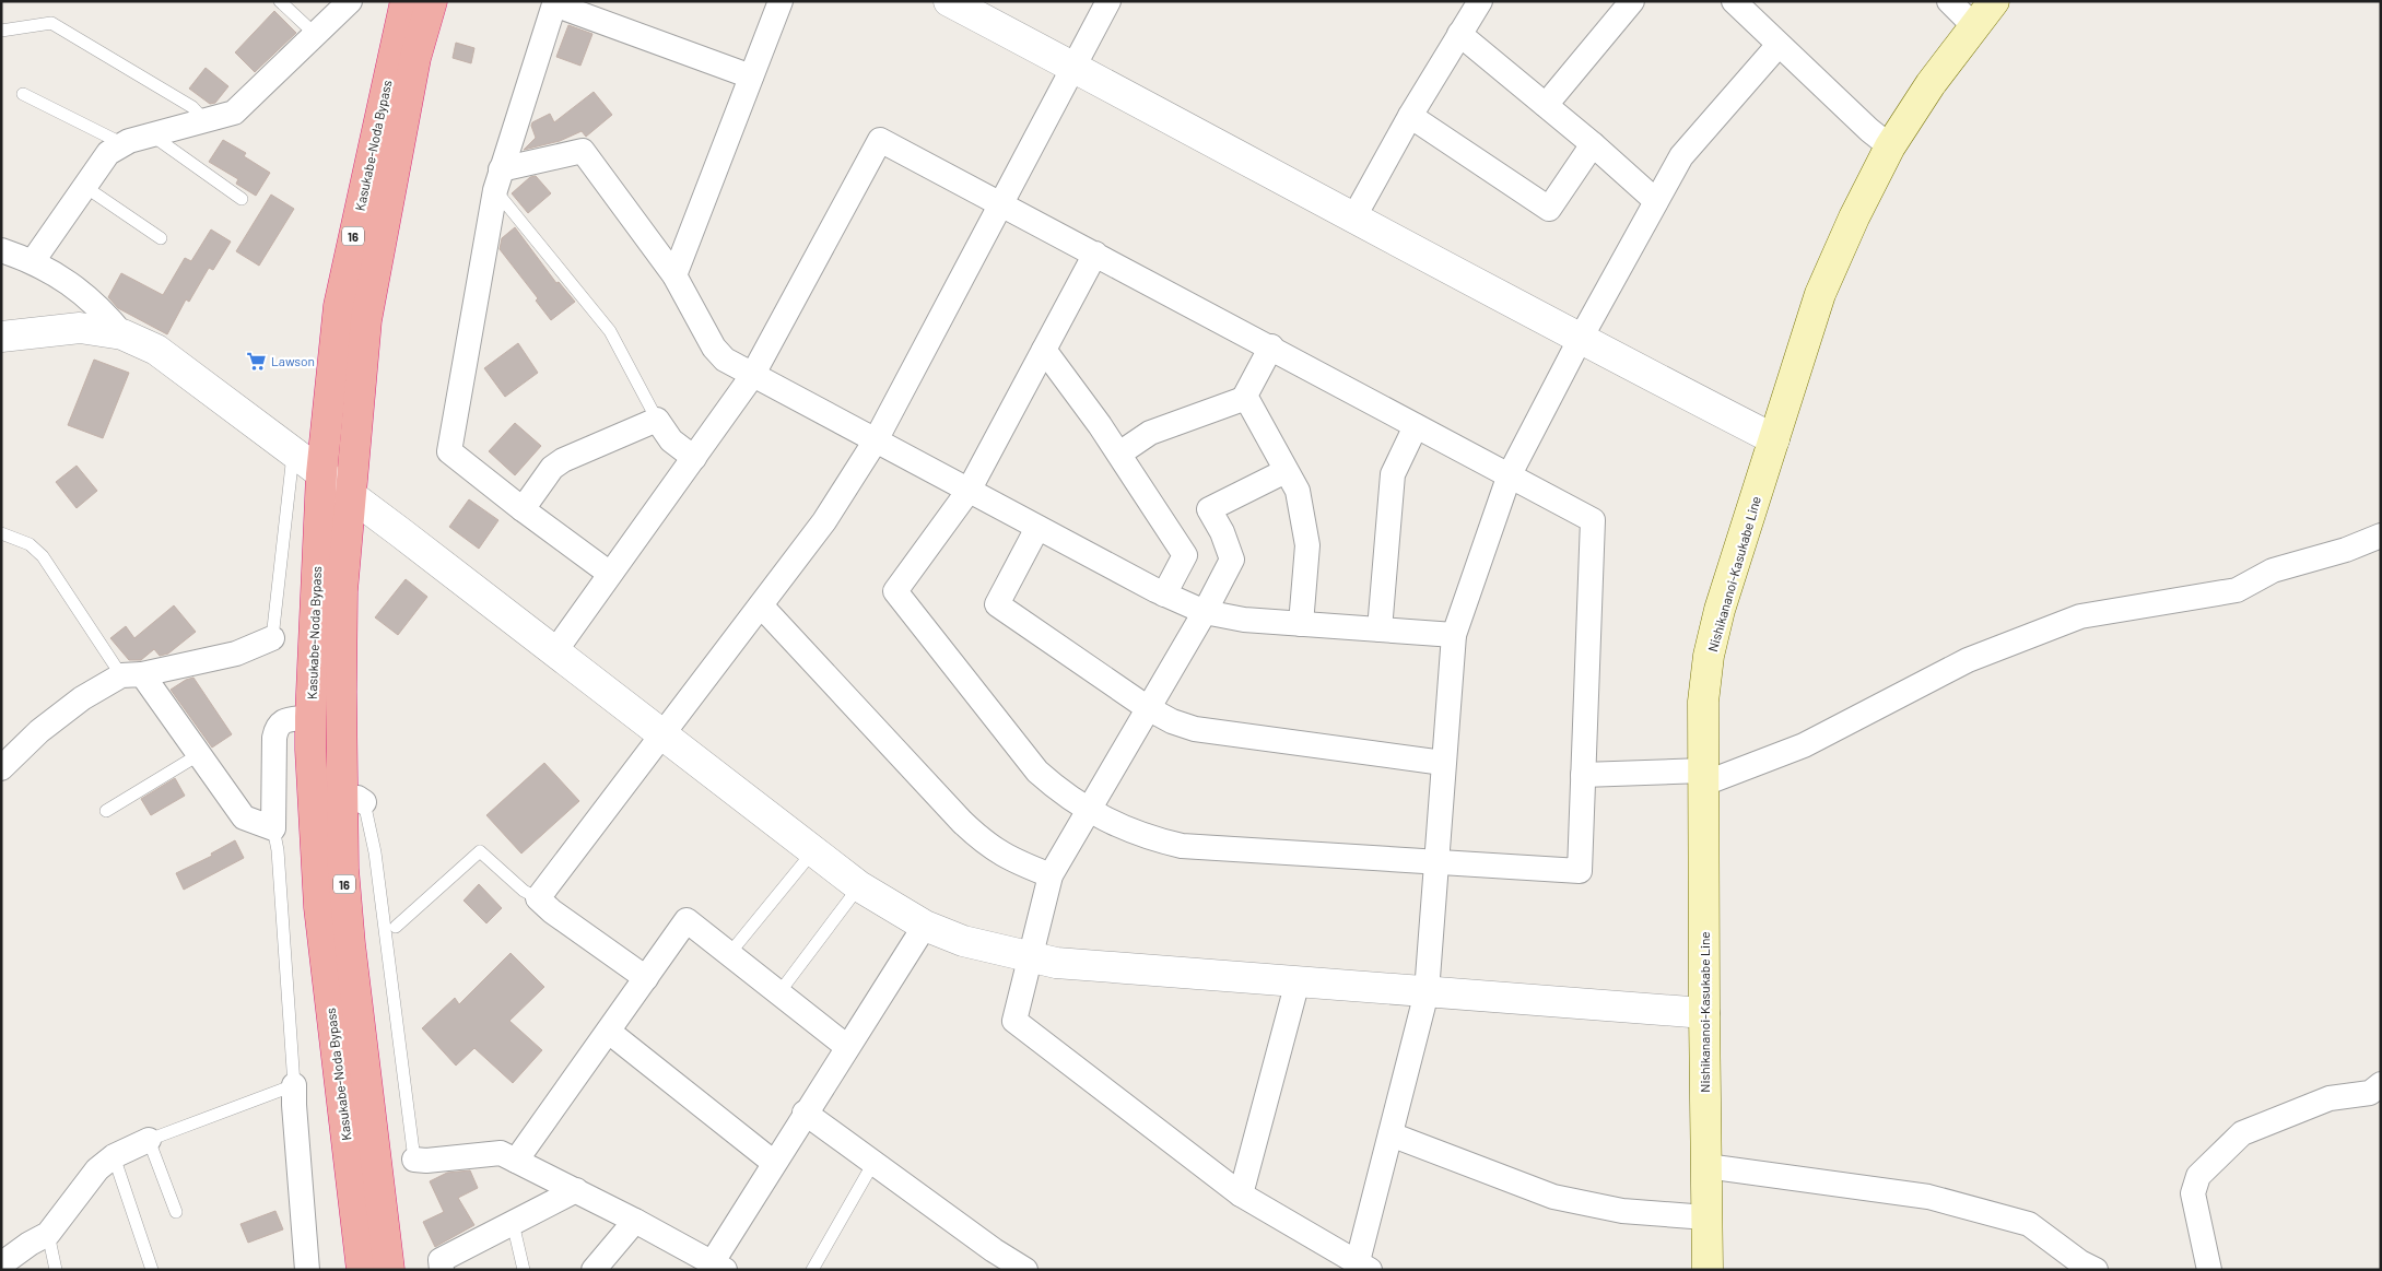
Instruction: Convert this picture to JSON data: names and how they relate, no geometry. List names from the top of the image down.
{
  "streets": {
    "highway": ["Kasukabe-Noda Bypass", "16"],
    "main road": ["Nishikananoi-Kasukabe Line"]
  },
  "places": {
    "supermarket": ["Lawson"]
  }
}
